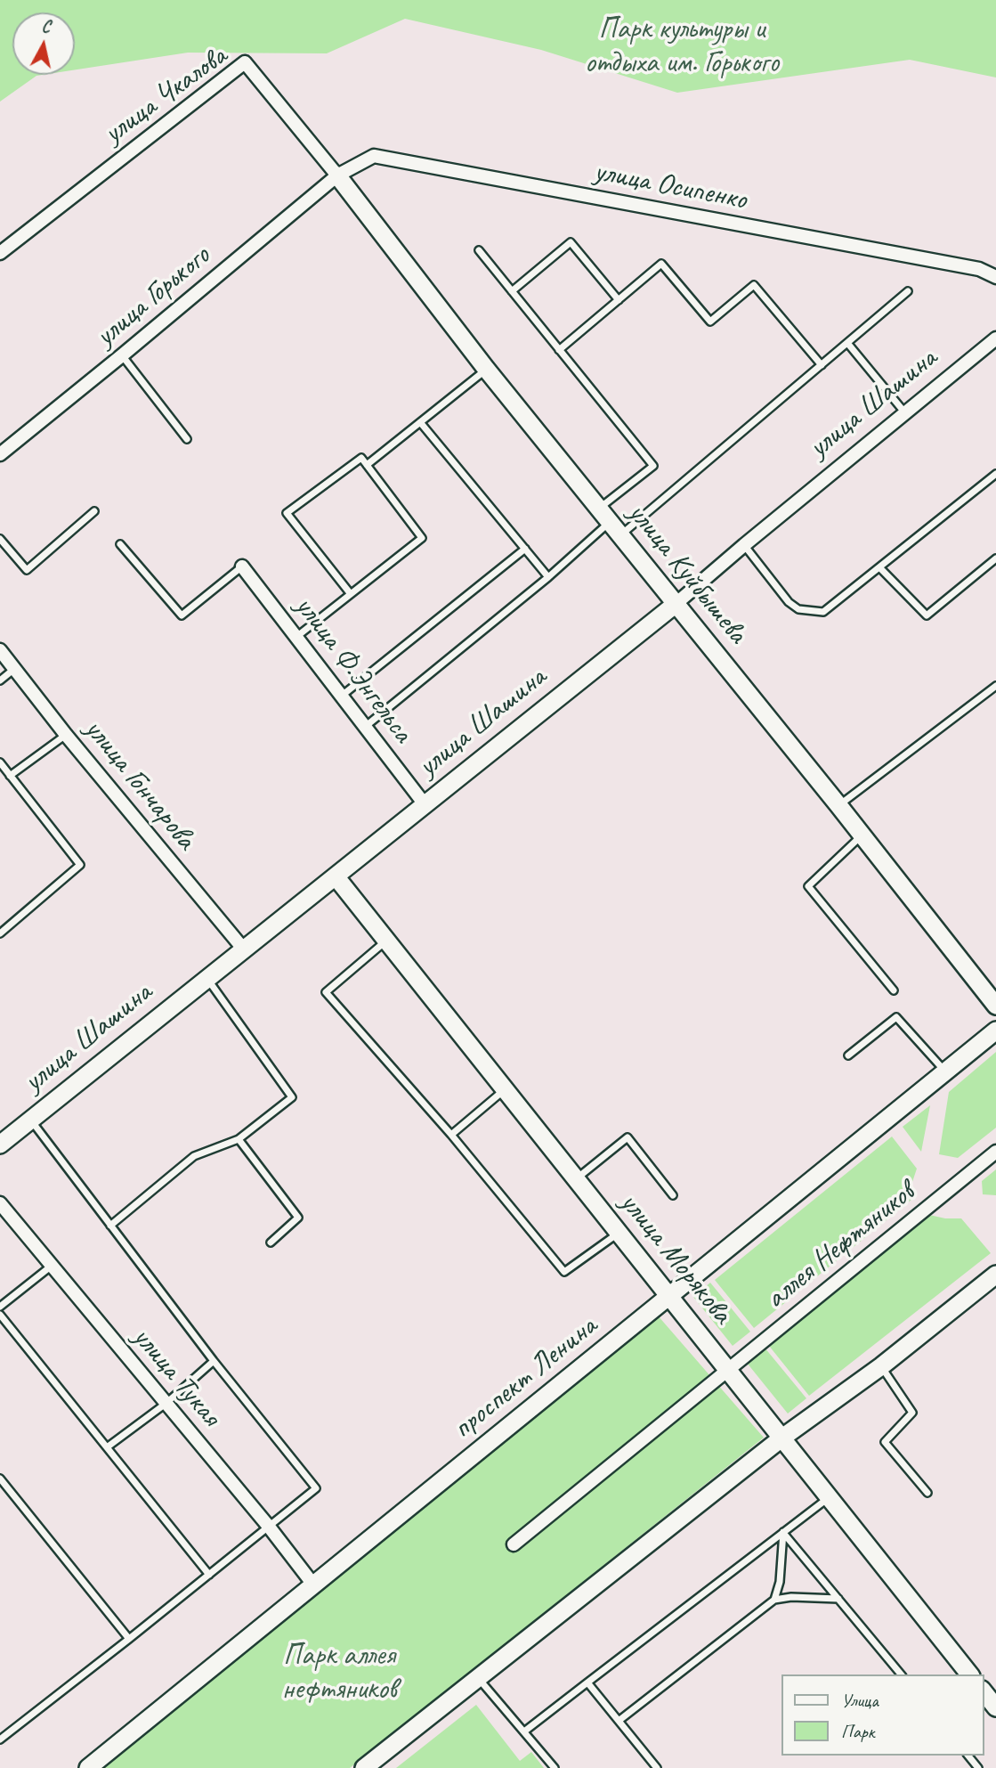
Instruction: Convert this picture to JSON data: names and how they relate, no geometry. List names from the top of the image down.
{
  "streets": {
    "street": [
      "улица Чкалова",
      "улица Осипенко",
      "улица Горького",
      "улица Шашина",
      "улица Куйбышева",
      "улица Ф.Энгельса",
      "улица Гончарова",
      "аллея Нефтяников",
      "улица Морякова",
      "улица Тукая",
      "проспект Ленина"
    ]
  },
  "crossings": [
    ["улица Чкалова", "улица Осипенко"],
    ["улица Чкалова", "улица Горького"],
    ["улица Чкалова", "улица Куйбышева"],
    ["улица Осипенко", "улица Горького"],
    ["улица Осипенко", "улица Куйбышева"],
    ["улица Горького", "улица Куйбышева"],
    ["улица Шашина", "улица Куйбышева"],
    ["улица Шашина", "улица Ф.Энгельса"],
    ["улица Шашина", "улица Гончарова"],
    ["улица Шашина", "улица Морякова"],
    ["аллея Нефтяников", "улица Морякова"],
    ["улица Морякова", "проспект Ленина"],
    ["улица Тукая", "проспект Ленина"]
  ],
  "parks": ["Парк культуры и отдыха им. Горького", "Парк аллея нефтяников"],
  "legend": ["Улица", "Парк"],
  "north": "top"
}
